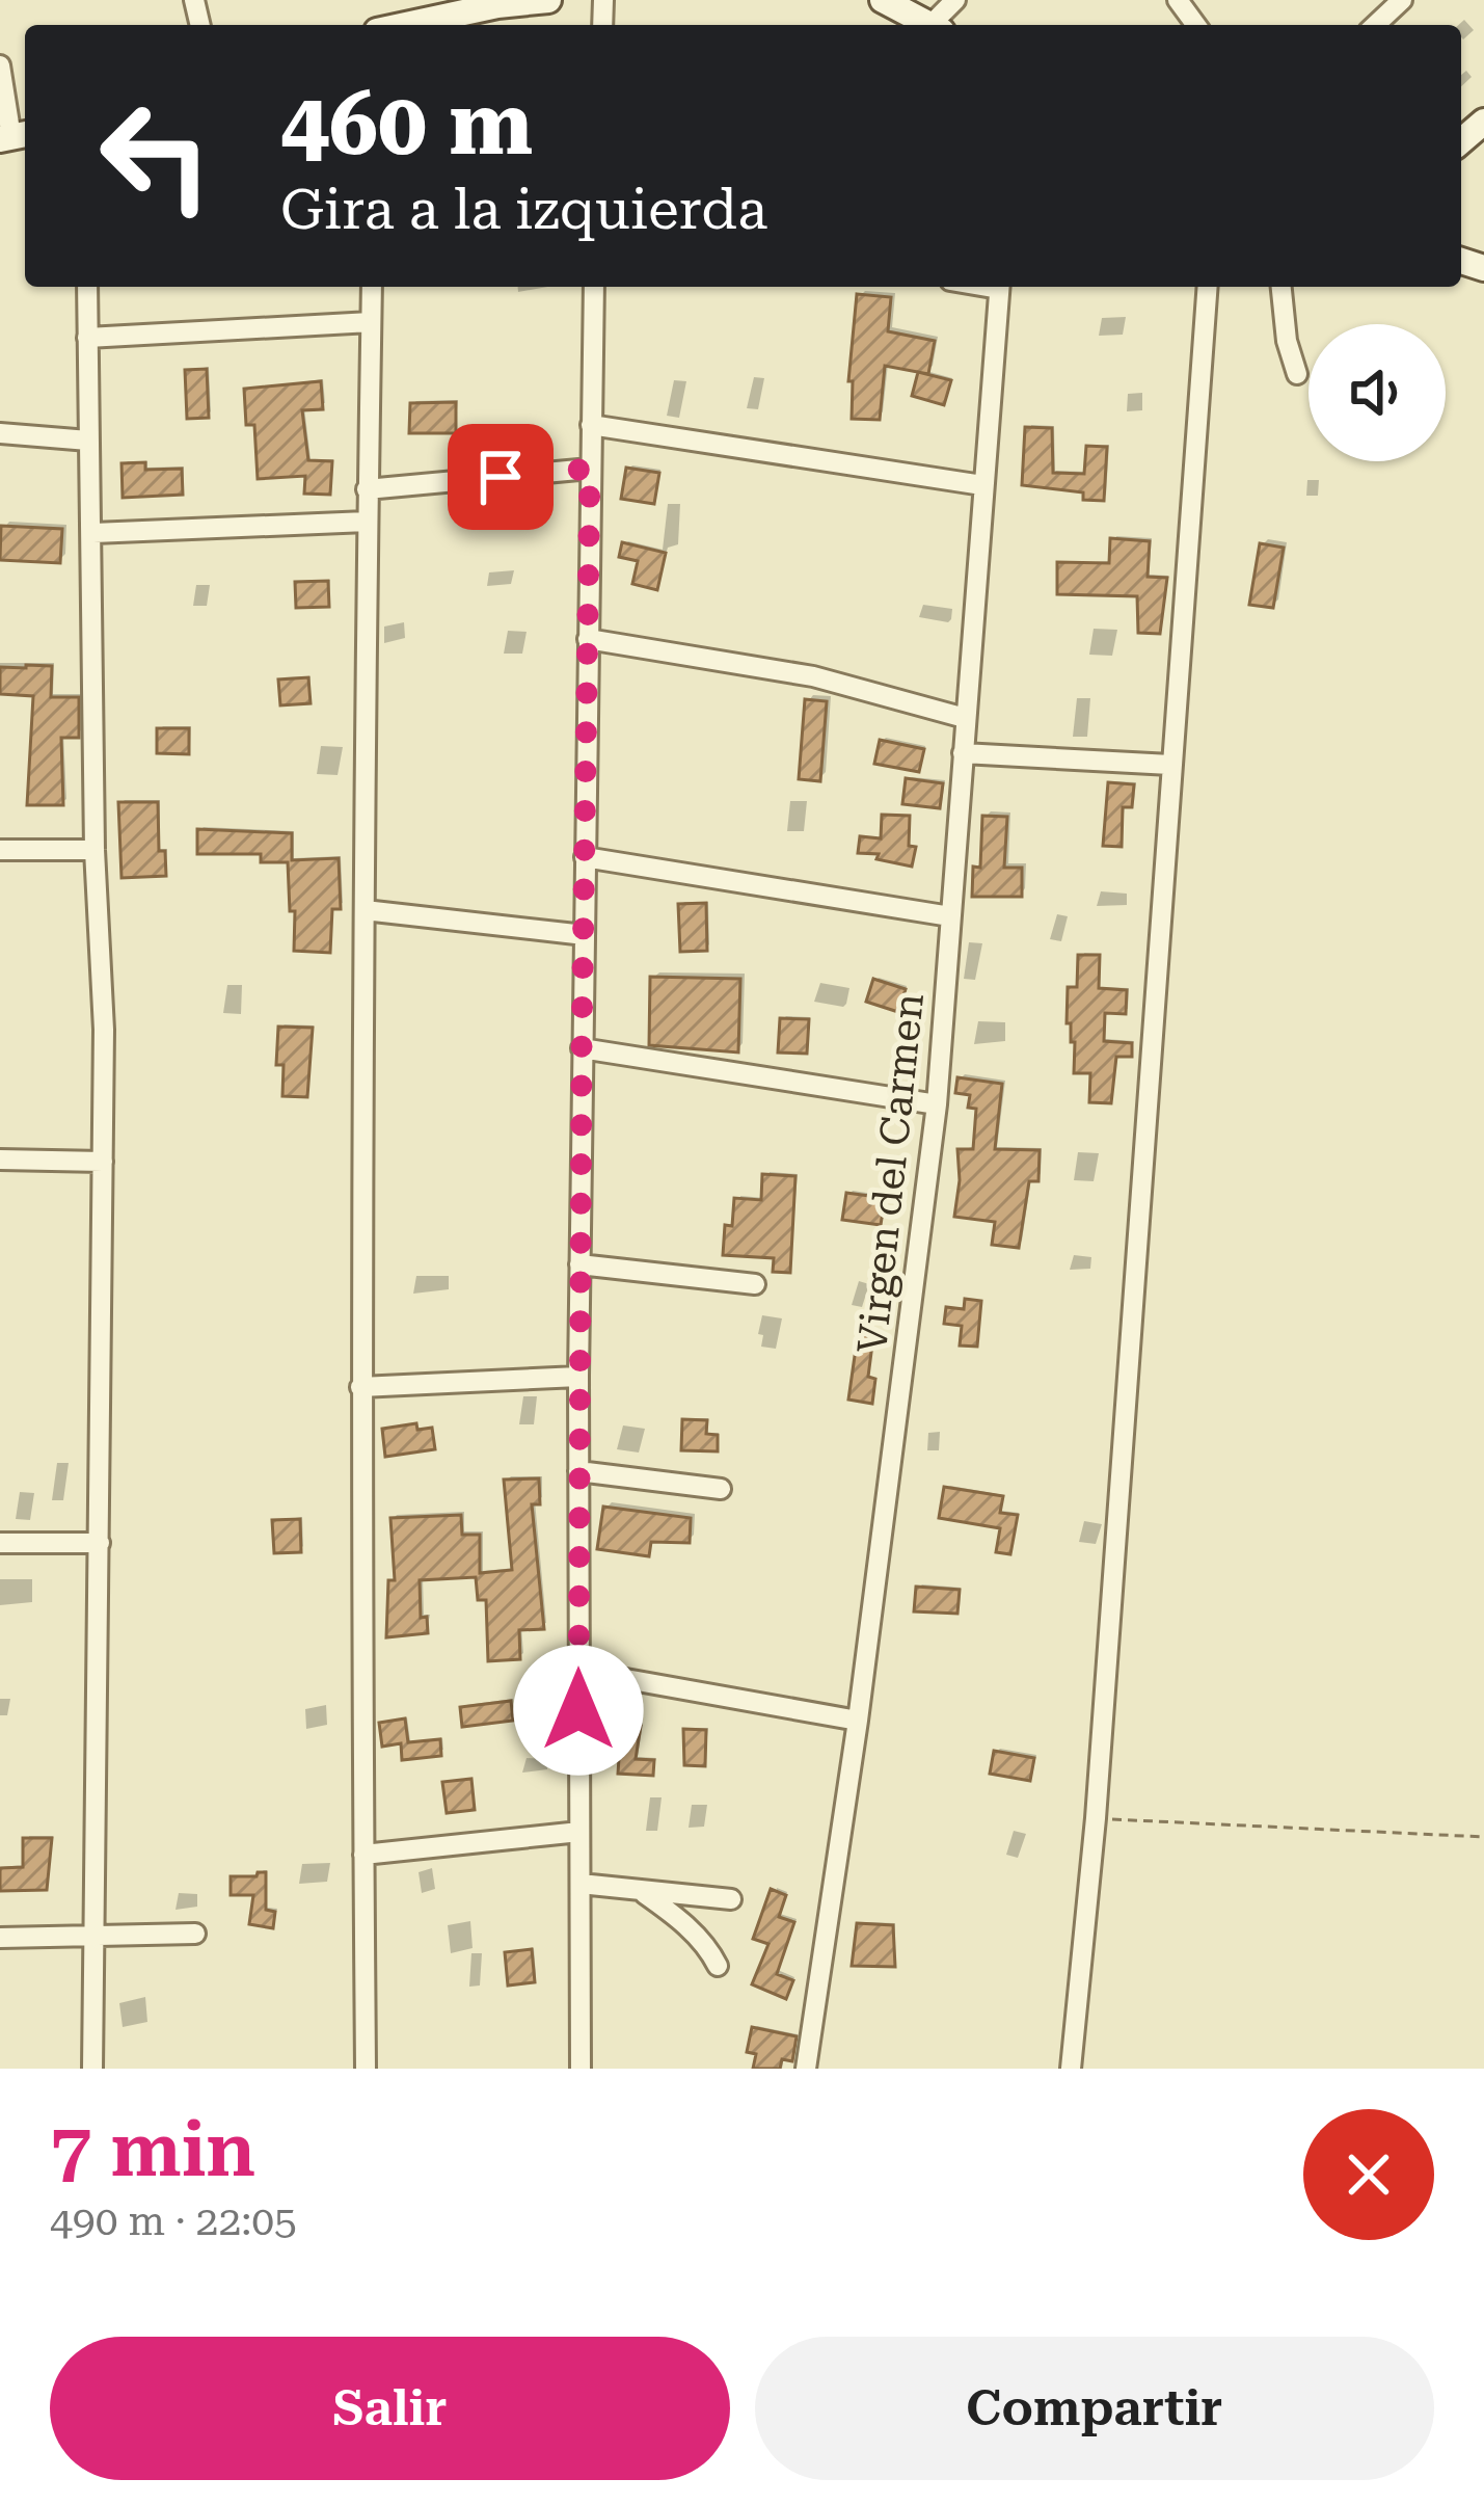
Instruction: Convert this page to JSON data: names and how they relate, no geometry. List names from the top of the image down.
{
  "streets": {
    "street": ["Virgen del Carmen"]
  },
  "page": {
    "turn": ["460 m", "Gira a la izquierda"],
    "heading": ["7 min", "490 m · 22:05"],
    "buttons": ["Salir", "Compartir"]
  }
}
